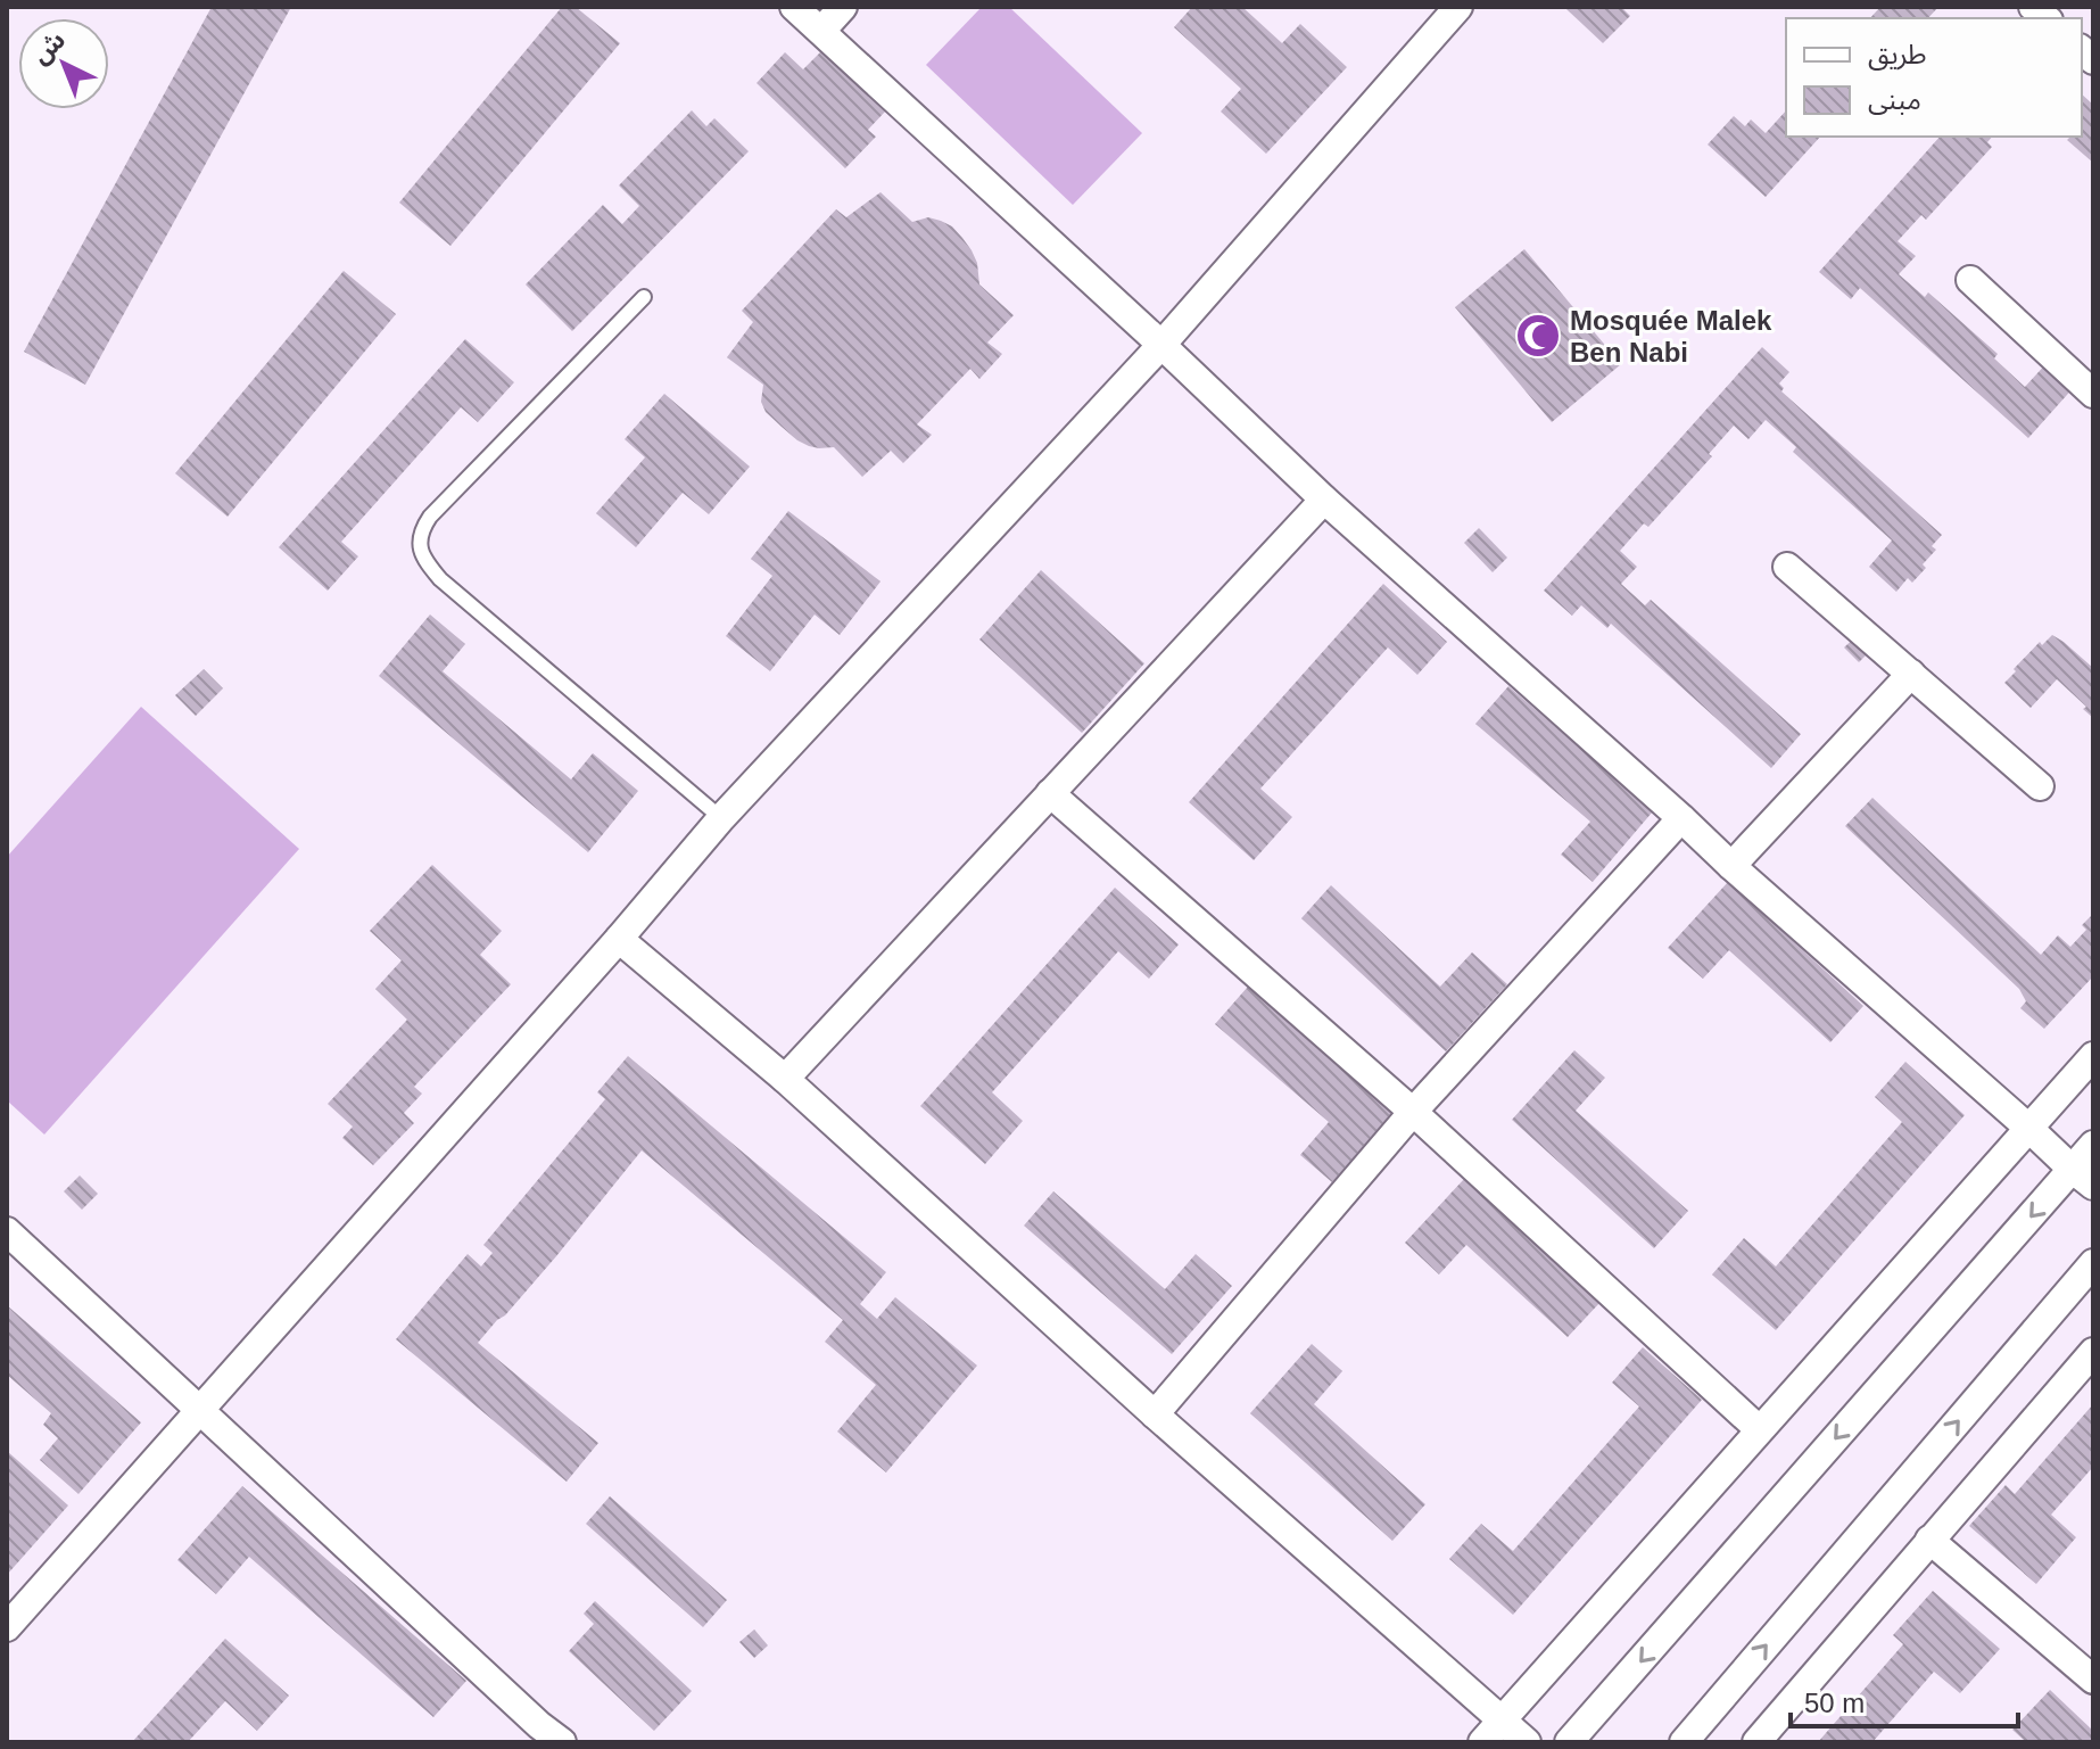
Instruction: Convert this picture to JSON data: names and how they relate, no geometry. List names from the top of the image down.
{
  "places": {
    "mosque": ["Mosquée Malek Ben Nabi"]
  },
  "legend": ["طريق", "مبنى"],
  "scale_bar": "50 m",
  "north": "top left"
}
